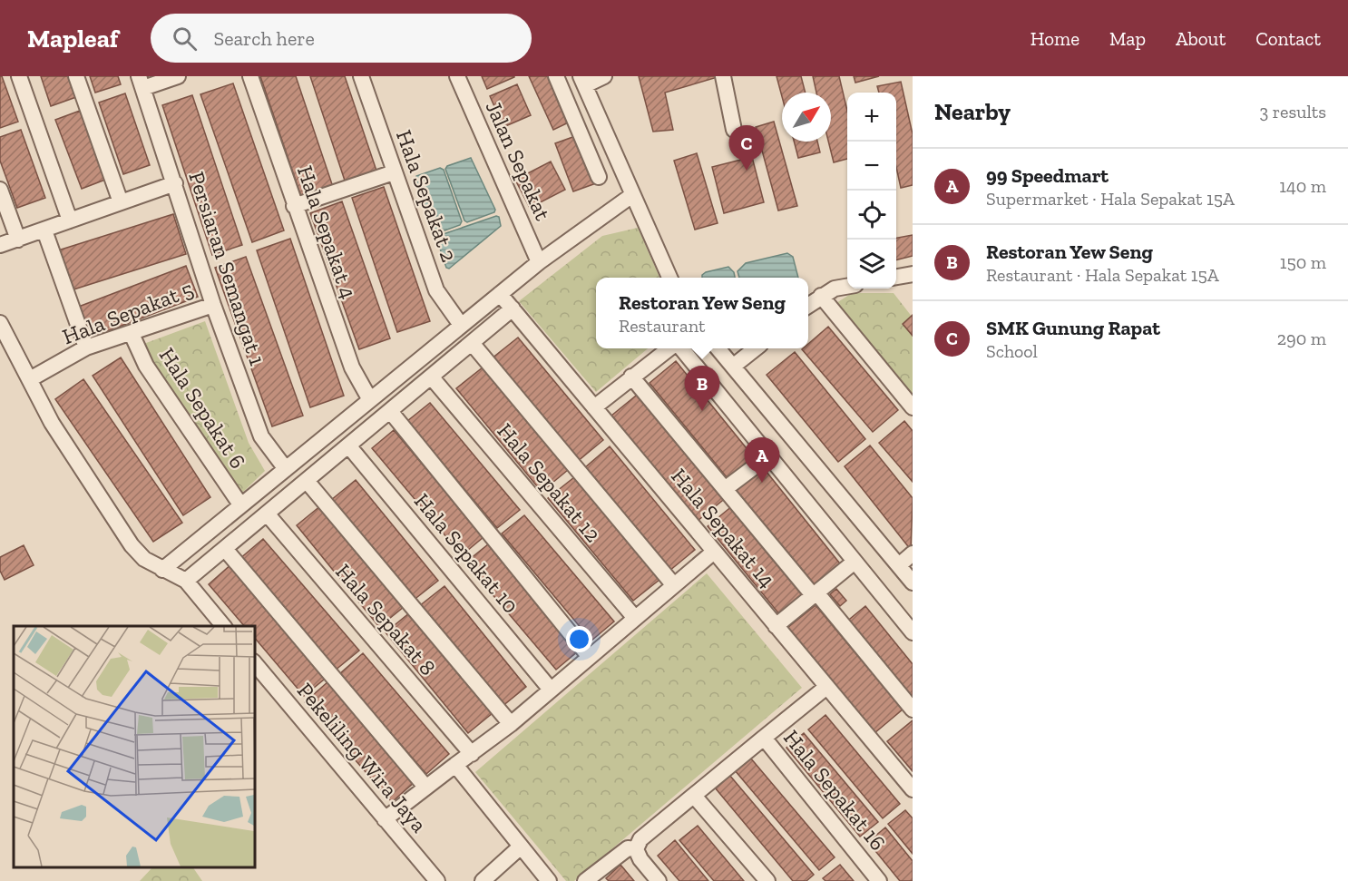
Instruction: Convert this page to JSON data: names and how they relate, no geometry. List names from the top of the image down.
{
  "streets": {
    "street": [
      "Jalan Sepakat",
      "Hala Sepakat 2",
      "Hala Sepakat 4",
      "Persiaran Semangat 1",
      "Hala Sepakat 5",
      "Hala Sepakat 6",
      "Hala Sepakat 12",
      "Hala Sepakat 14",
      "Hala Sepakat 10",
      "Hala Sepakat 8",
      "Pekeliling Wira Jaya",
      "Hala Sepakat 16"
    ]
  },
  "crossings": [
    ["Persiaran Semangat 1", "Hala Sepakat 5"],
    ["Hala Sepakat 5", "Hala Sepakat 6"],
    ["Hala Sepakat 14", "Hala Sepakat 16"]
  ],
  "north": "top right",
  "page": {
    "header": "Mapleaf",
    "search": "Search here",
    "nav": [
      "Home",
      "Map",
      "About",
      "Contact"
    ],
    "heading": ["Nearby", "3 results"],
    "map_buttons": ["+", "−"],
    "pins": ["C", "B", "A"],
    "list": [
      {
        "mark": "A",
        "name": "99 Speedmart",
        "note": "Supermarket · Hala Sepakat 15A",
        "value": "140 m"
      },
      {
        "mark": "B",
        "name": "Restoran Yew Seng",
        "note": "Restaurant · Hala Sepakat 15A",
        "value": "150 m"
      },
      {
        "mark": "C",
        "name": "SMK Gunung Rapat",
        "note": "School",
        "value": "290 m"
      }
    ],
    "popup": ["Restoran Yew Seng", "Restaurant"]
  }
}
